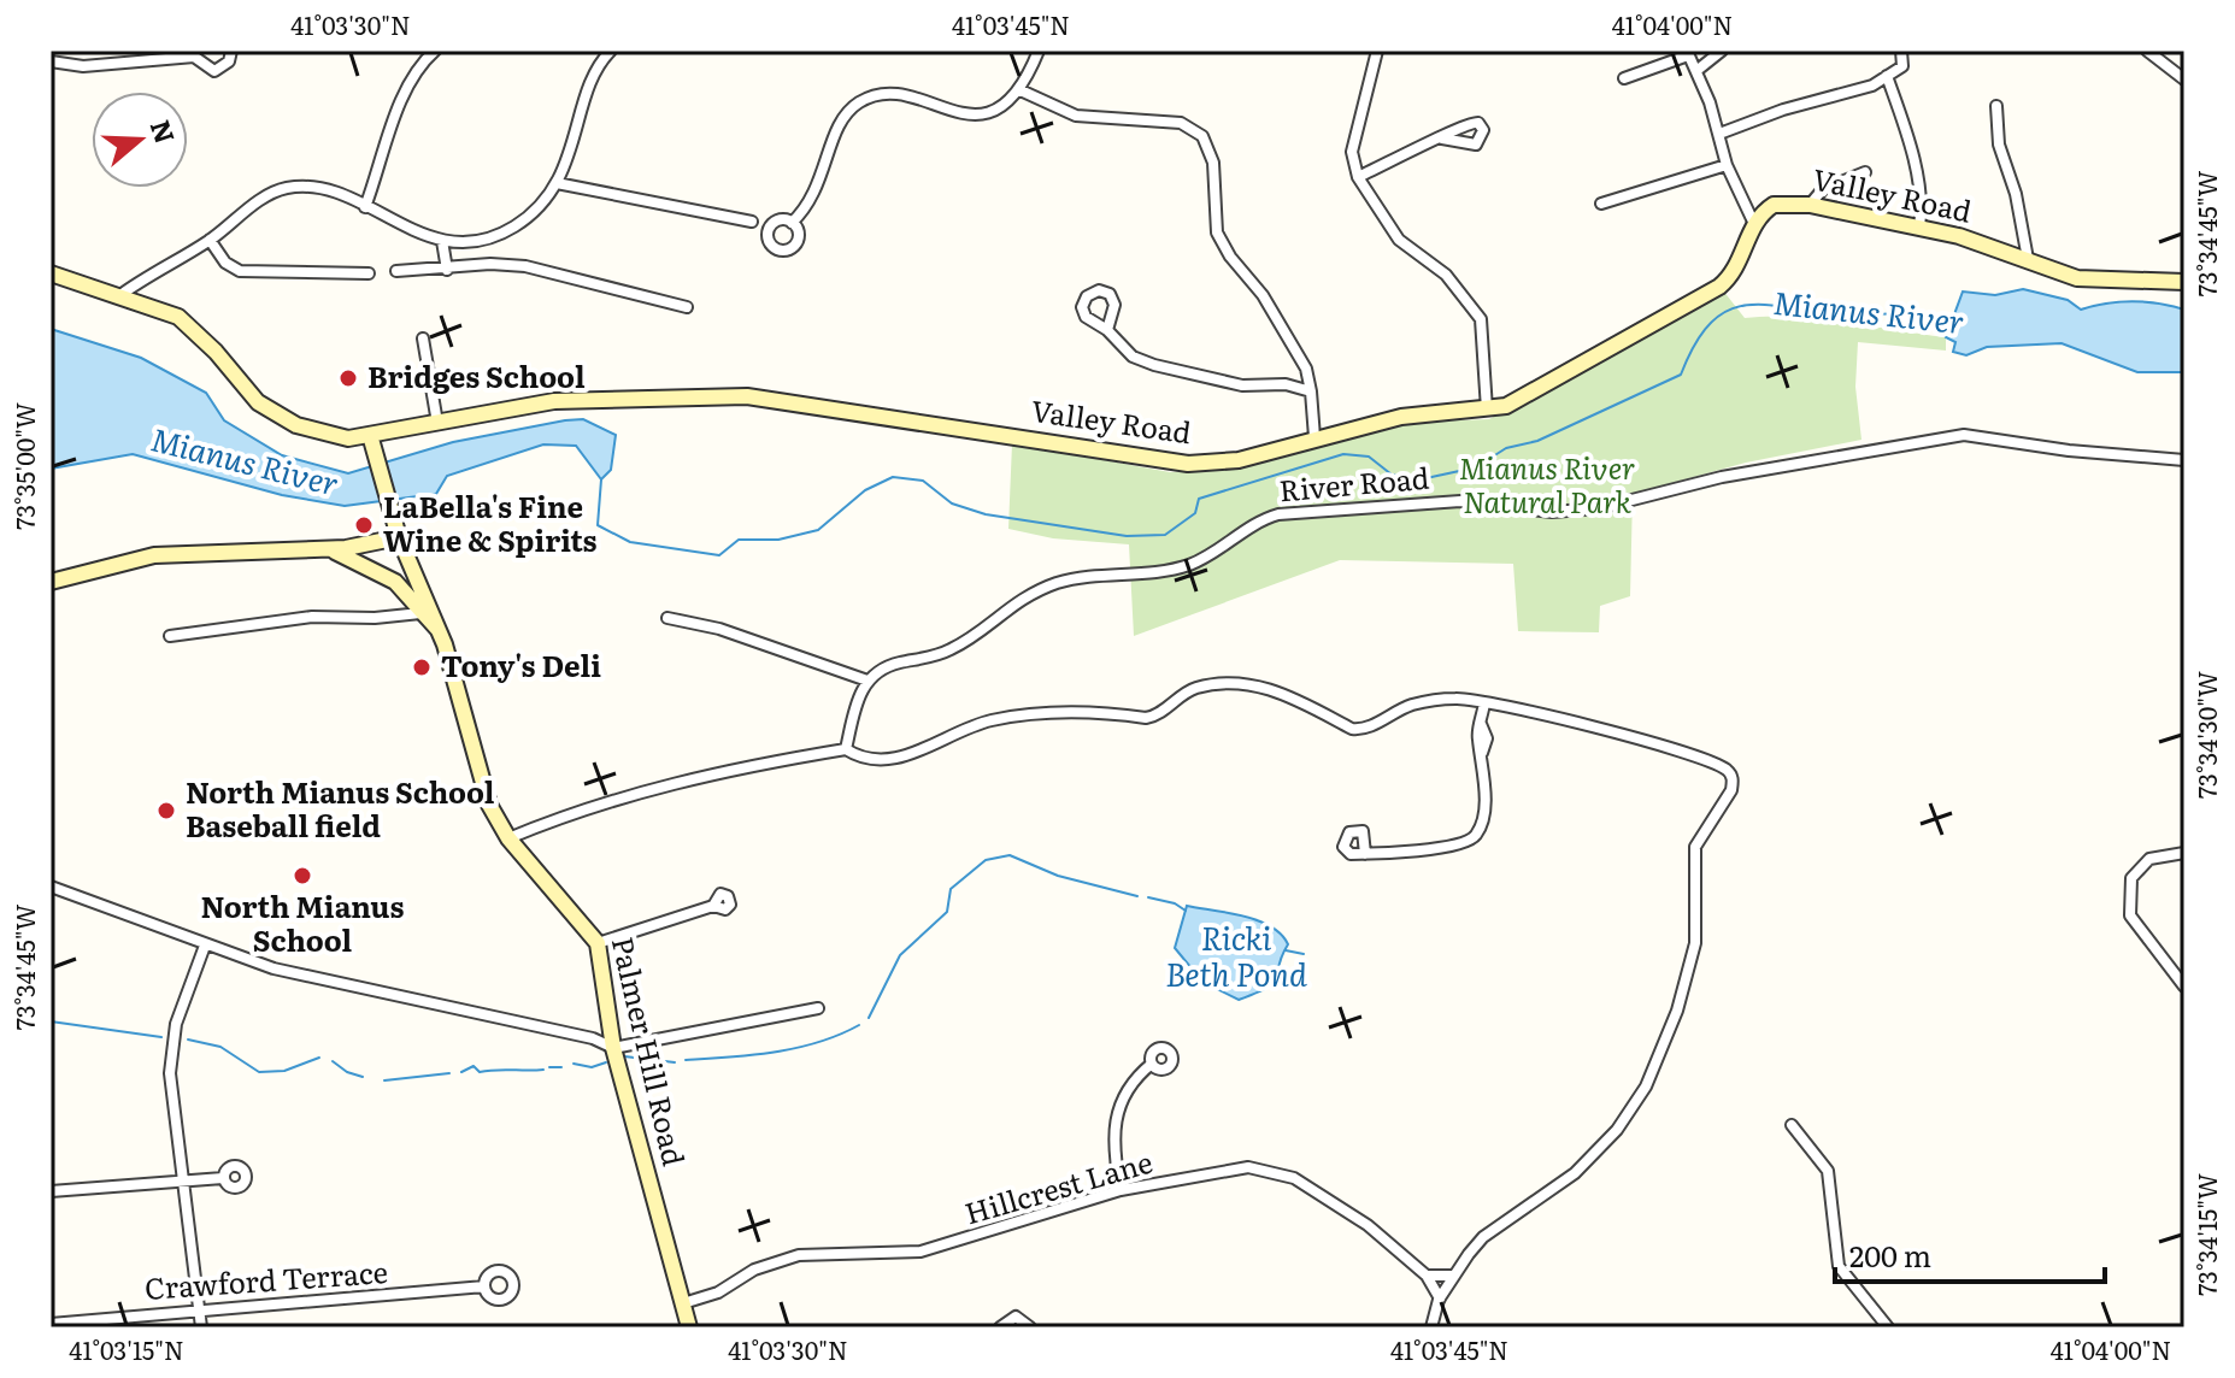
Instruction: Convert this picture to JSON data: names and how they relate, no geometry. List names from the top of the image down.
{
  "streets": {
    "street": [
      "Valley Road",
      "River Road",
      "Palmer Hill Road",
      "Hillcrest Lane",
      "Crawford Terrace"
    ]
  },
  "crossings": [
    ["Valley Road", "Palmer Hill Road"],
    ["Palmer Hill Road", "Hillcrest Lane"]
  ],
  "water": ["Mianus River", "Ricki Beth Pond"],
  "parks": ["Mianus River Natural Park"],
  "places": [
    "Bridges School",
    "LaBella's Fine Wine & Spirits",
    "Tony's Deli",
    "North Mianus School Baseball field",
    "North Mianus School"
  ],
  "scale_bar": "200 m",
  "north": "right",
  "coordinates": [
    "41°03'30\"N",
    "41°03'45\"N",
    "41°04'00\"N",
    "73°34'45\"W",
    "73°35'00\"W",
    "73°34'30\"W",
    "73°34'15\"W",
    "41°03'15\"N"
  ]
}
